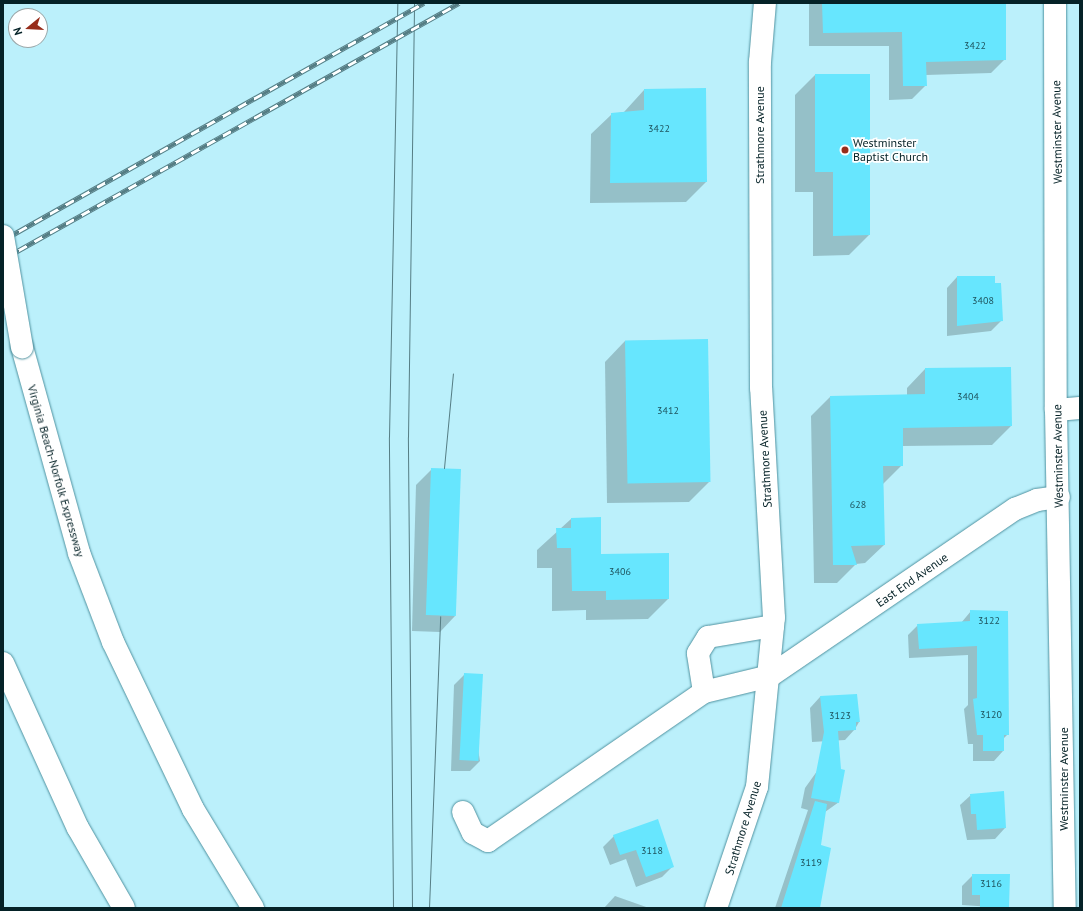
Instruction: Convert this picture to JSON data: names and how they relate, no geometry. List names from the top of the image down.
{
  "streets": {
    "main road": [
      "Westminster Avenue",
      "Strathmore Avenue",
      "Virginia Beach-Norfolk Expressway",
      "East End Avenue"
    ]
  },
  "crossings": [
    ["Westminster Avenue", "East End Avenue"],
    ["Strathmore Avenue", "East End Avenue"]
  ],
  "places": ["Westminster Baptist Church"],
  "house_numbers": [
    "3422",
    "3422",
    "3408",
    "3404",
    "3412",
    "628",
    "3406",
    "3122",
    "3120",
    "3123",
    "3118",
    "3119",
    "3116"
  ],
  "north": "left"
}
